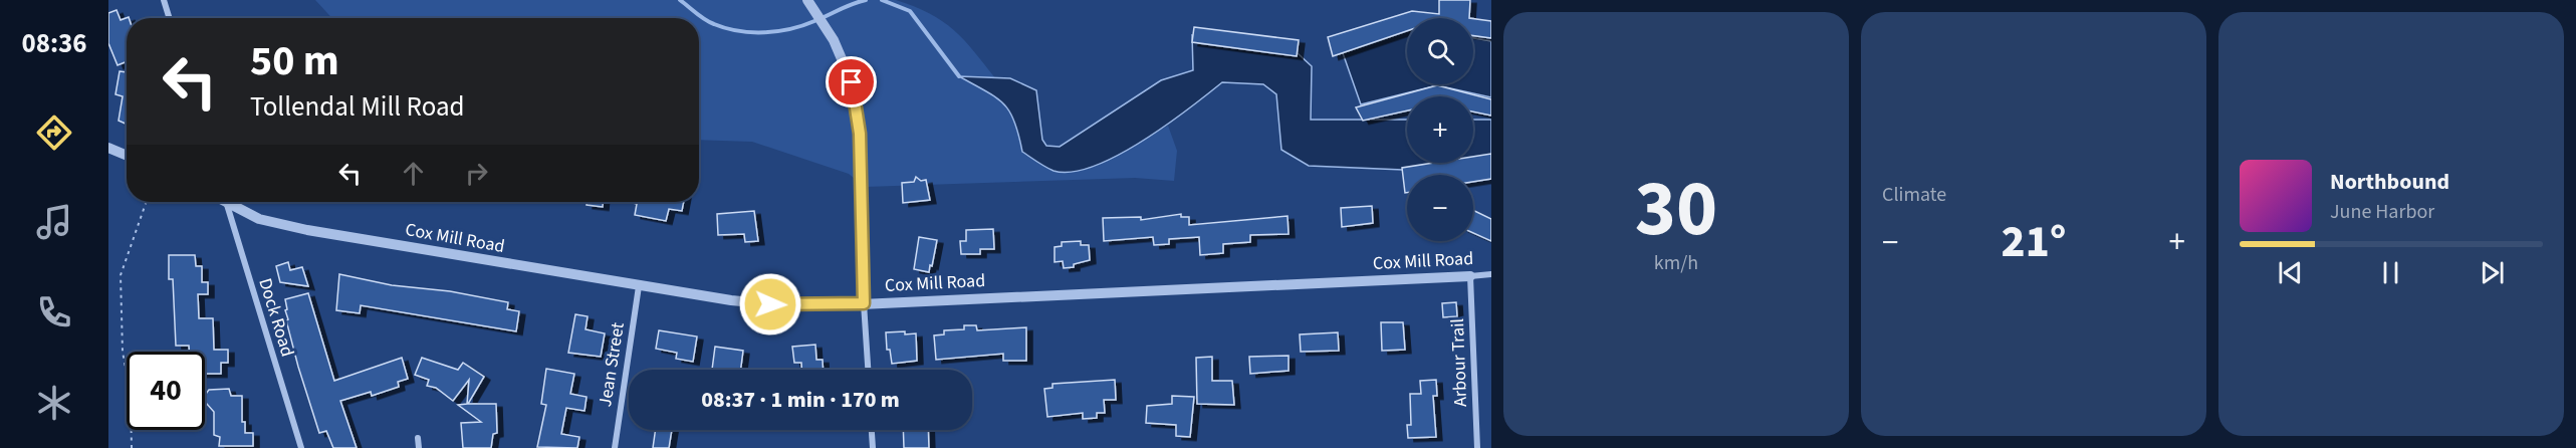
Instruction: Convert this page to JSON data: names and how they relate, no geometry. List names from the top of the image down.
{
  "streets": {
    "street": [
      "Cox Mill Road",
      "Dock Road",
      "Arbour Trail",
      "Jean Street"
    ]
  },
  "crossings": [
    ["Cox Mill Road", "Arbour Trail"],
    ["Cox Mill Road", "Jean Street"]
  ],
  "page": {
    "tabs": "08:36",
    "tile": [
      ["30", "km/h"],
      "Climate"
    ],
    "map_buttons": ["+", "−"],
    "turn": ["50 m", "Tollendal Mill Road"],
    "song": ["Northbound", "June Harbor"],
    "heat": ["−", "21°", "+"],
    "limit": "40",
    "trip": "08:37 · 1 min · 170 m"
  }
}
